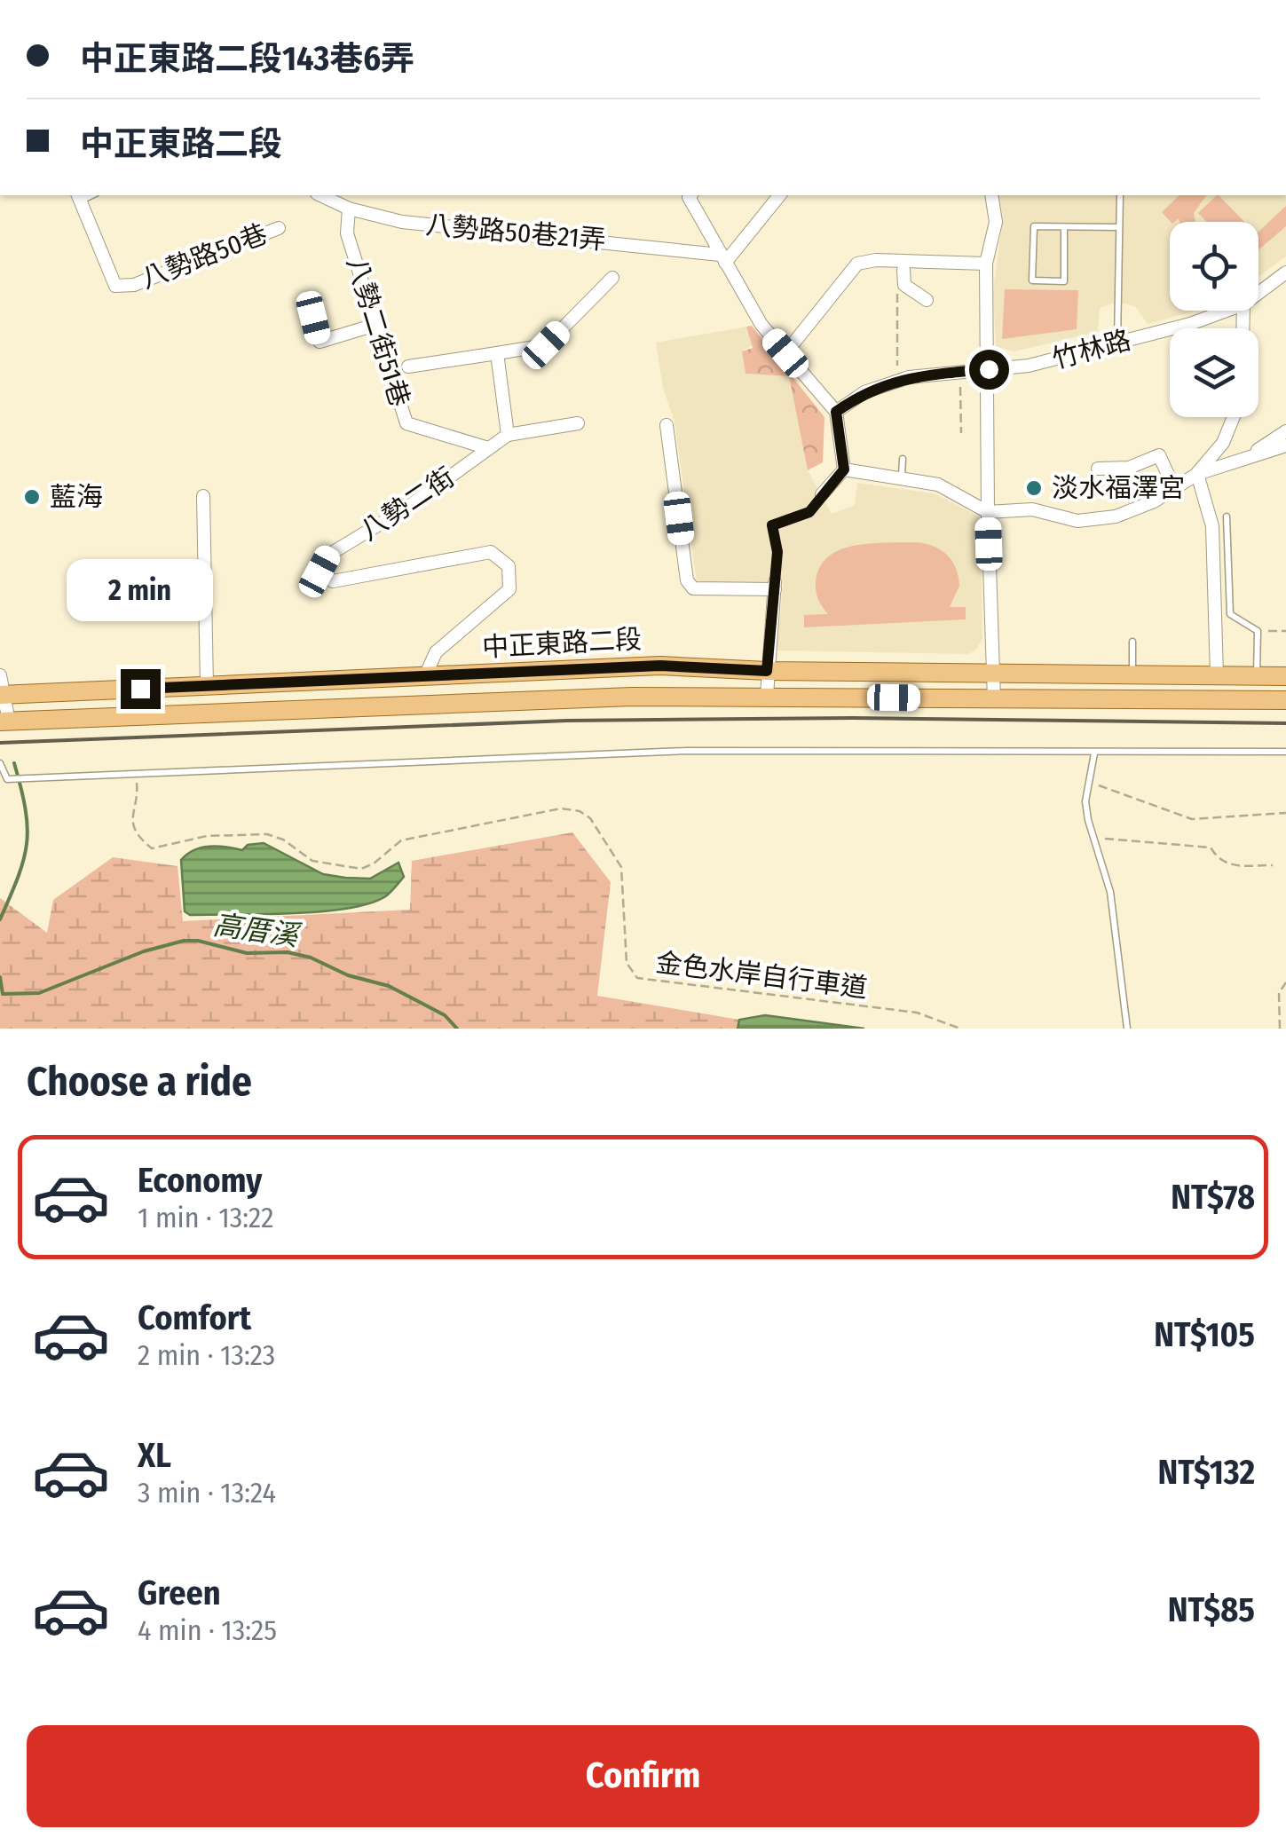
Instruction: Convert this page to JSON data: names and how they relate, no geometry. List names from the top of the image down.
{
  "streets": {
    "main road": ["中正東路二段"],
    "street": [
      "八勢路50巷21弄",
      "八勢路50巷",
      "八勢二街51巷",
      "竹林路",
      "八勢二街"
    ],
    "path": ["金色水岸自行車道"]
  },
  "crossings": [
    ["八勢路50巷21弄", "八勢二街51巷"],
    ["八勢二街51巷", "八勢二街"],
    ["八勢二街", "中正東路二段"]
  ],
  "water": ["高厝溪"],
  "places": ["淡水福澤宮", "藍海"],
  "page": {
    "banner": ["中正東路二段143巷6弄", "中正東路二段"],
    "bubble": "2 min",
    "heading": "Choose a ride",
    "list": [
      {
        "name": "Economy",
        "note": "1 min · 13:22",
        "value": "NT$78"
      },
      {
        "name": "Comfort",
        "note": "2 min · 13:23",
        "value": "NT$105"
      },
      {
        "name": "XL",
        "note": "3 min · 13:24",
        "value": "NT$132"
      },
      {
        "name": "Green",
        "note": "4 min · 13:25",
        "value": "NT$85"
      }
    ],
    "buttons": "Confirm"
  }
}
